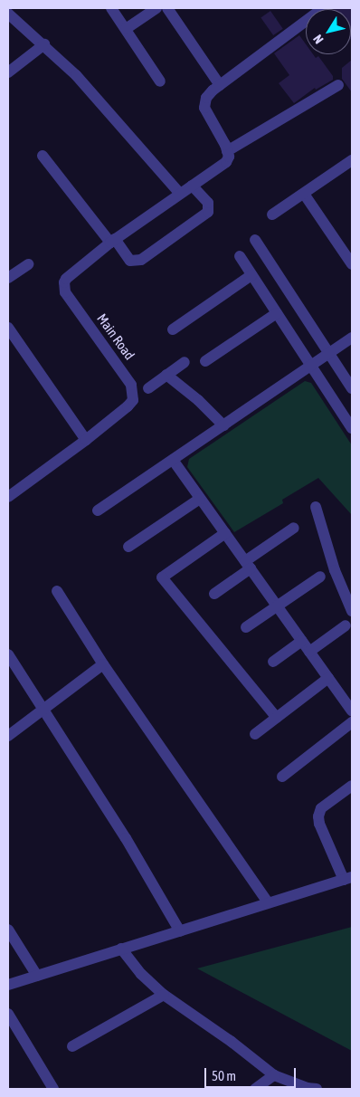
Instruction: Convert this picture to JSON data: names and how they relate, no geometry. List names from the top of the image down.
{
  "streets": {
    "street": ["Main Road"]
  },
  "scale_bar": "50 m",
  "north": "bottom left"
}
